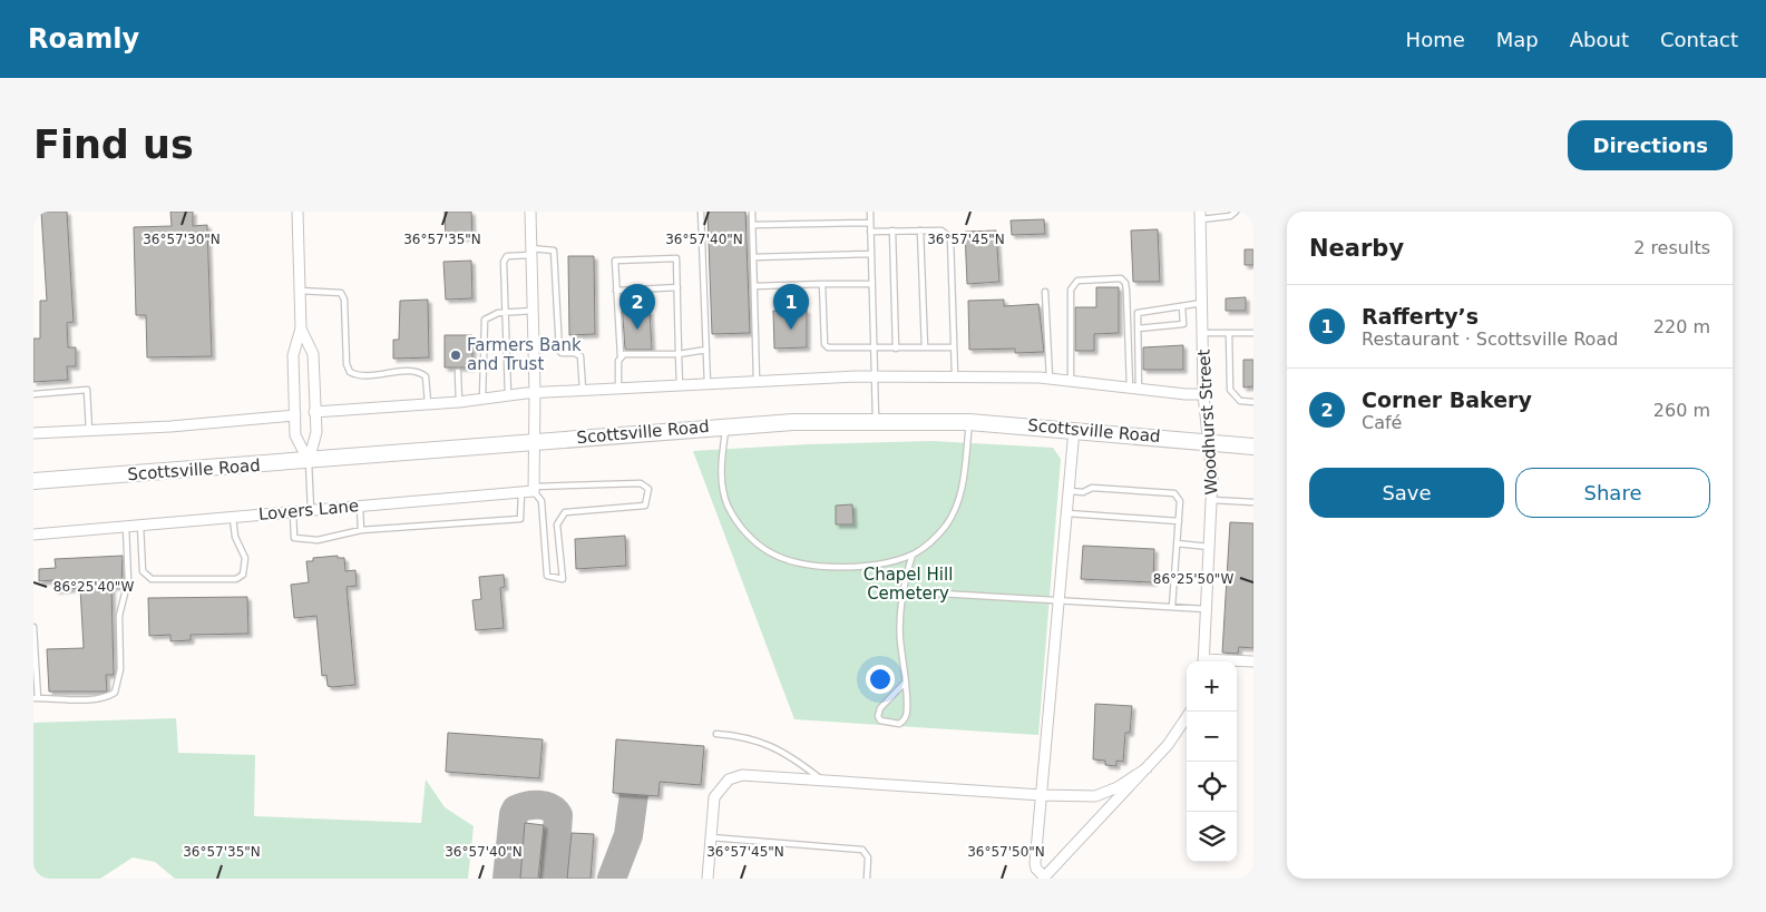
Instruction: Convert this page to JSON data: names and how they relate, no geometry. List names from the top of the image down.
{
  "streets": {
    "main road": ["Scottsville Road"],
    "street": ["Woodhurst Street", "Lovers Lane"]
  },
  "crossings": [
    ["Woodhurst Street", "Scottsville Road"]
  ],
  "parks": ["Chapel Hill Cemetery"],
  "places": ["Farmers Bank and Trust"],
  "page": {
    "header": "Roamly",
    "nav": [
      "Home",
      "Map",
      "About",
      "Contact"
    ],
    "buttons": [
      "Directions",
      ["Save", "Share"]
    ],
    "title": "Find us",
    "heading": ["Nearby", "2 results"],
    "pins": ["1", "2"],
    "list": [
      {
        "mark": "1",
        "name": "Rafferty’s",
        "note": "Restaurant · Scottsville Road",
        "value": "220 m"
      },
      {
        "mark": "2",
        "name": "Corner Bakery",
        "note": "Café",
        "value": "260 m"
      }
    ],
    "map_buttons": ["+", "−"]
  },
  "coordinates": [
    "36°57'30\"N",
    "36°57'35\"N",
    "36°57'40\"N",
    "36°57'45\"N",
    "86°25'50\"W",
    "86°25'40\"W",
    "36°57'50\"N"
  ]
}
